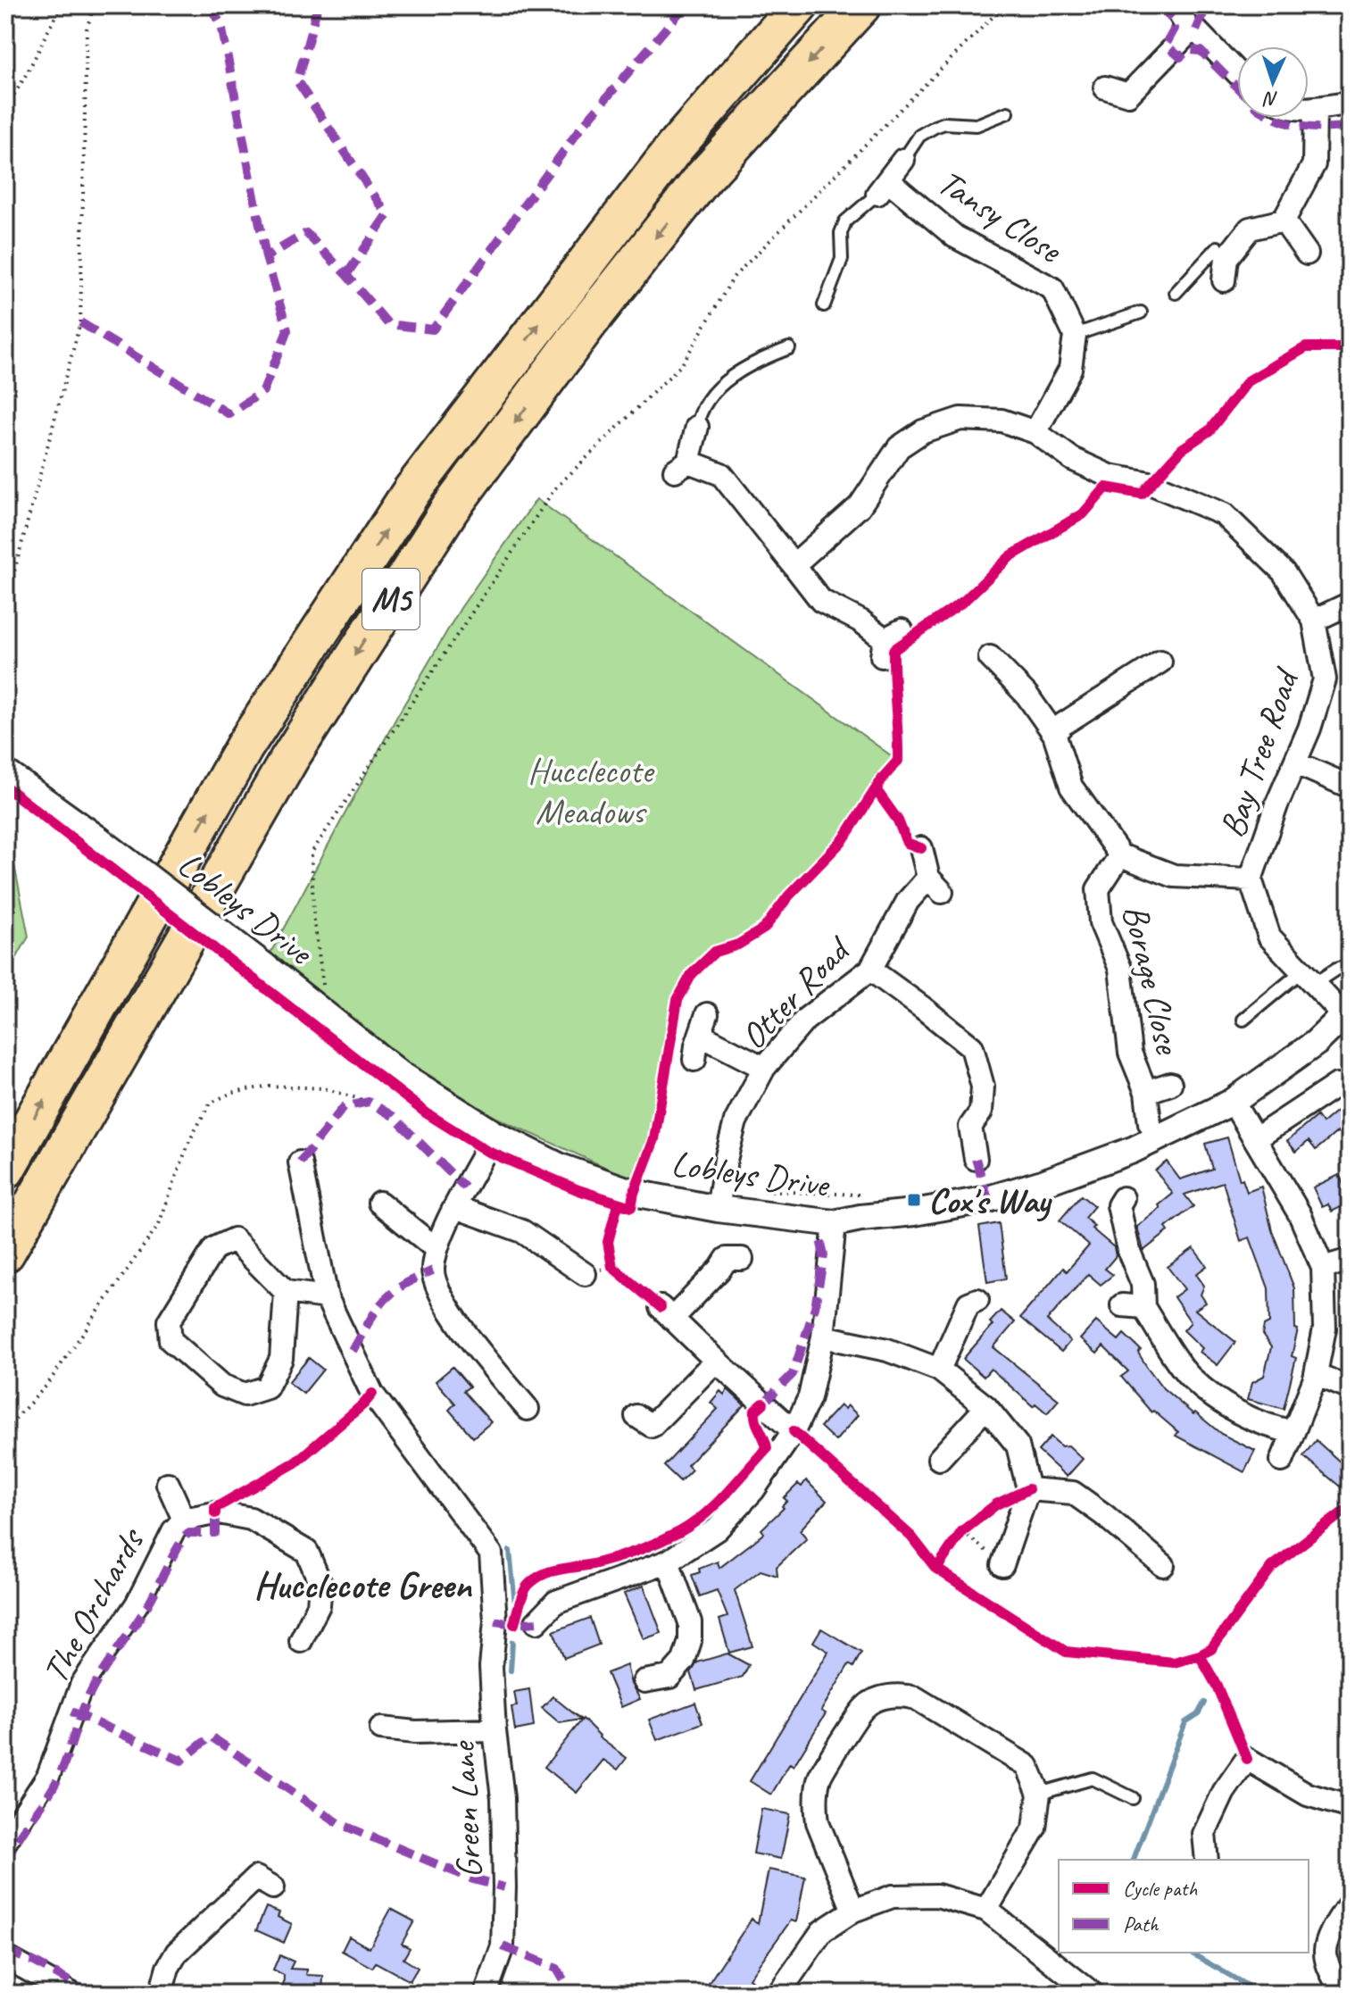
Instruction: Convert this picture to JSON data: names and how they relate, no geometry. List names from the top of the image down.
{
  "streets": {
    "highway": ["M5"],
    "street": [
      "Tansy Close",
      "Bay Tree Road",
      "Lobleys Drive",
      "Borage Close",
      "Otter Road",
      "The Orchards",
      "Green Lane"
    ]
  },
  "crossings": [
    ["Bay Tree Road", "Lobleys Drive"],
    ["Lobleys Drive", "Otter Road"]
  ],
  "districts": ["Hucclecote Green"],
  "parks": ["Hucclecote Meadows"],
  "places": {
    "transit": ["Cox's Way"]
  },
  "legend": ["Cycle path", "Path"],
  "north": "bottom"
}
